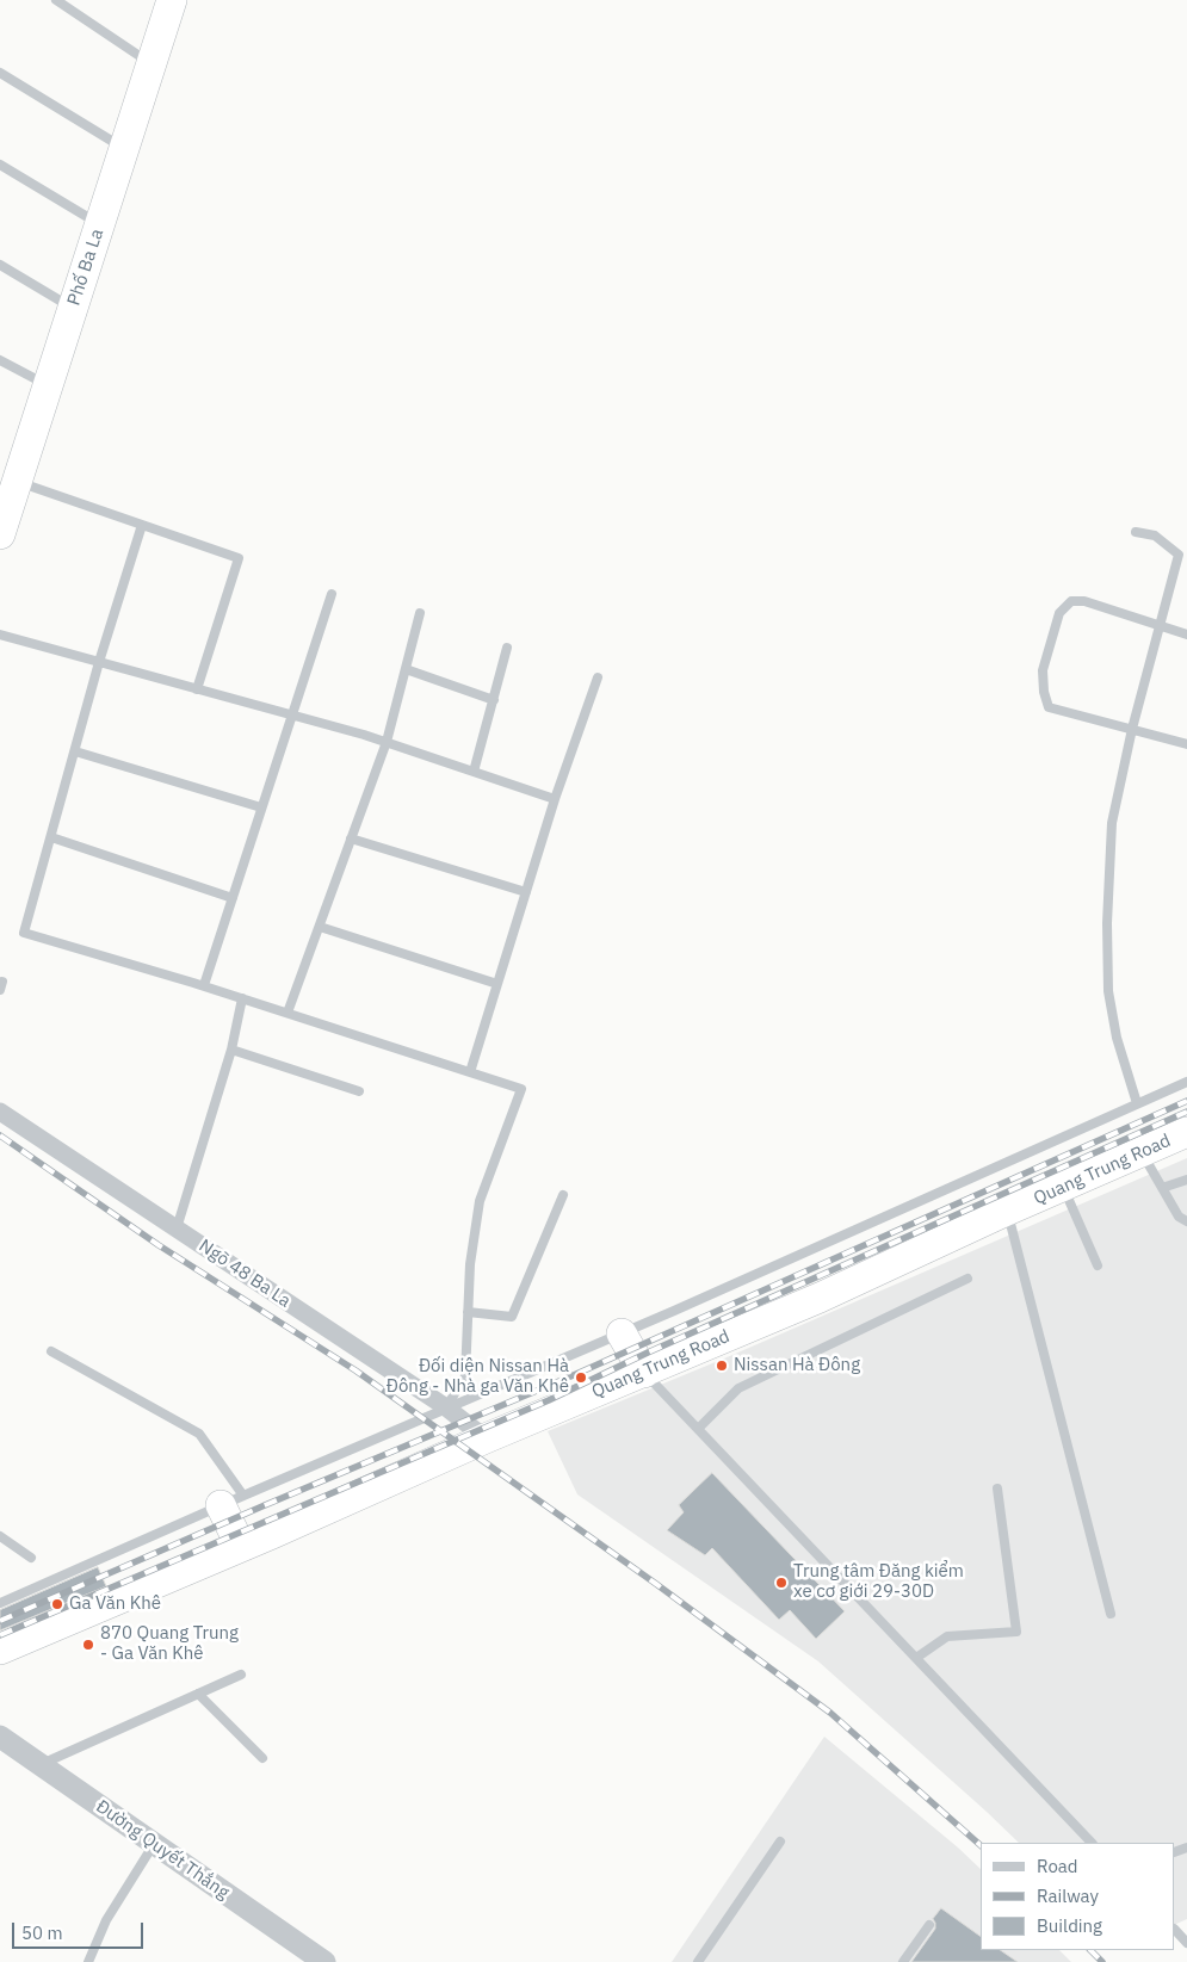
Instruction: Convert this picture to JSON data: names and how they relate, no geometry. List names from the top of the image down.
{
  "streets": {
    "highway": ["Phố Ba La", "Quang Trung Road"],
    "street": ["Ngõ 48 Ba La", "Đường Quyết Thắng"]
  },
  "crossings": [
    ["Quang Trung Road", "Ngõ 48 Ba La"]
  ],
  "places": [
    "Nissan Hà Đông",
    "Đối diện Nissan Hà Đông - Nhà ga Văn Khê",
    "Trung tâm Đăng kiểm xe cơ giới 29-30D",
    "Ga Văn Khê",
    "870 Quang Trung - Ga Văn Khê"
  ],
  "legend": ["Road", "Railway", "Building"],
  "scale_bar": "50 m"
}
